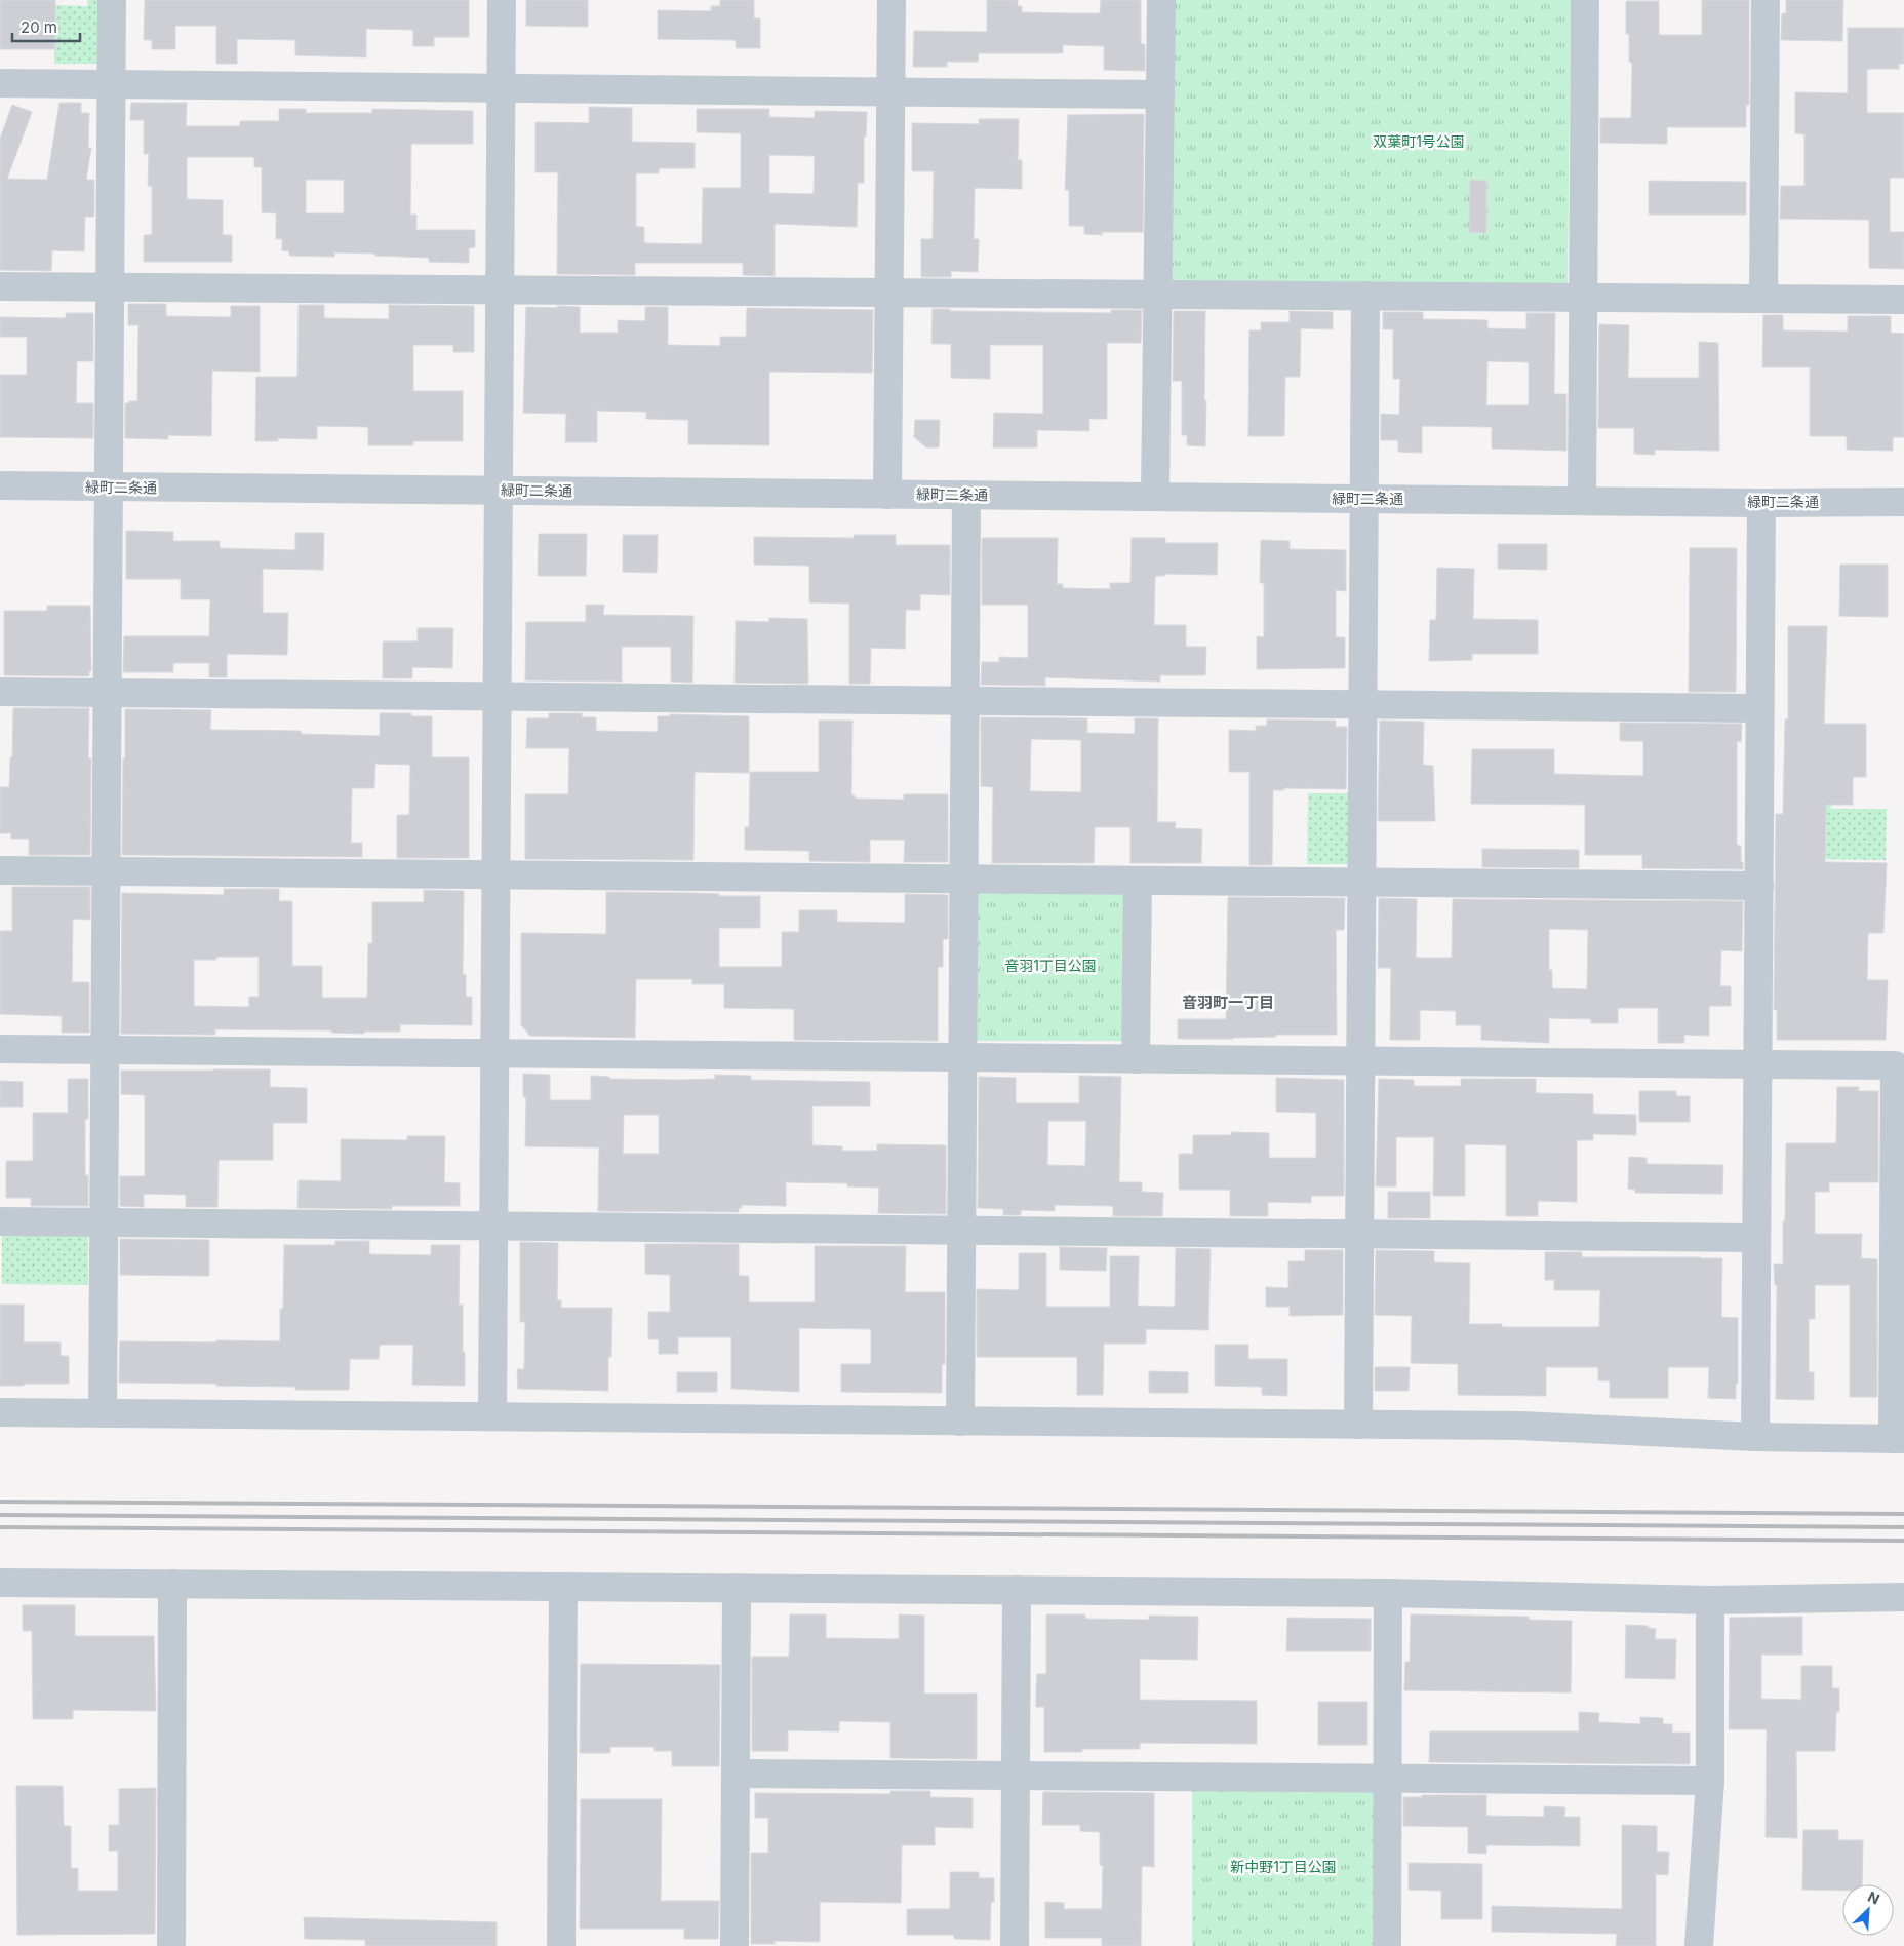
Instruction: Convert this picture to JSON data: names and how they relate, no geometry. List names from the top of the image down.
{
  "streets": {
    "street": ["緑町二条通"]
  },
  "districts": ["音羽町一丁目"],
  "parks": ["双葉町1号公園", "音羽1丁目公園", "新中野1丁目公園"],
  "scale_bar": "20 m",
  "north": "top right"
}
